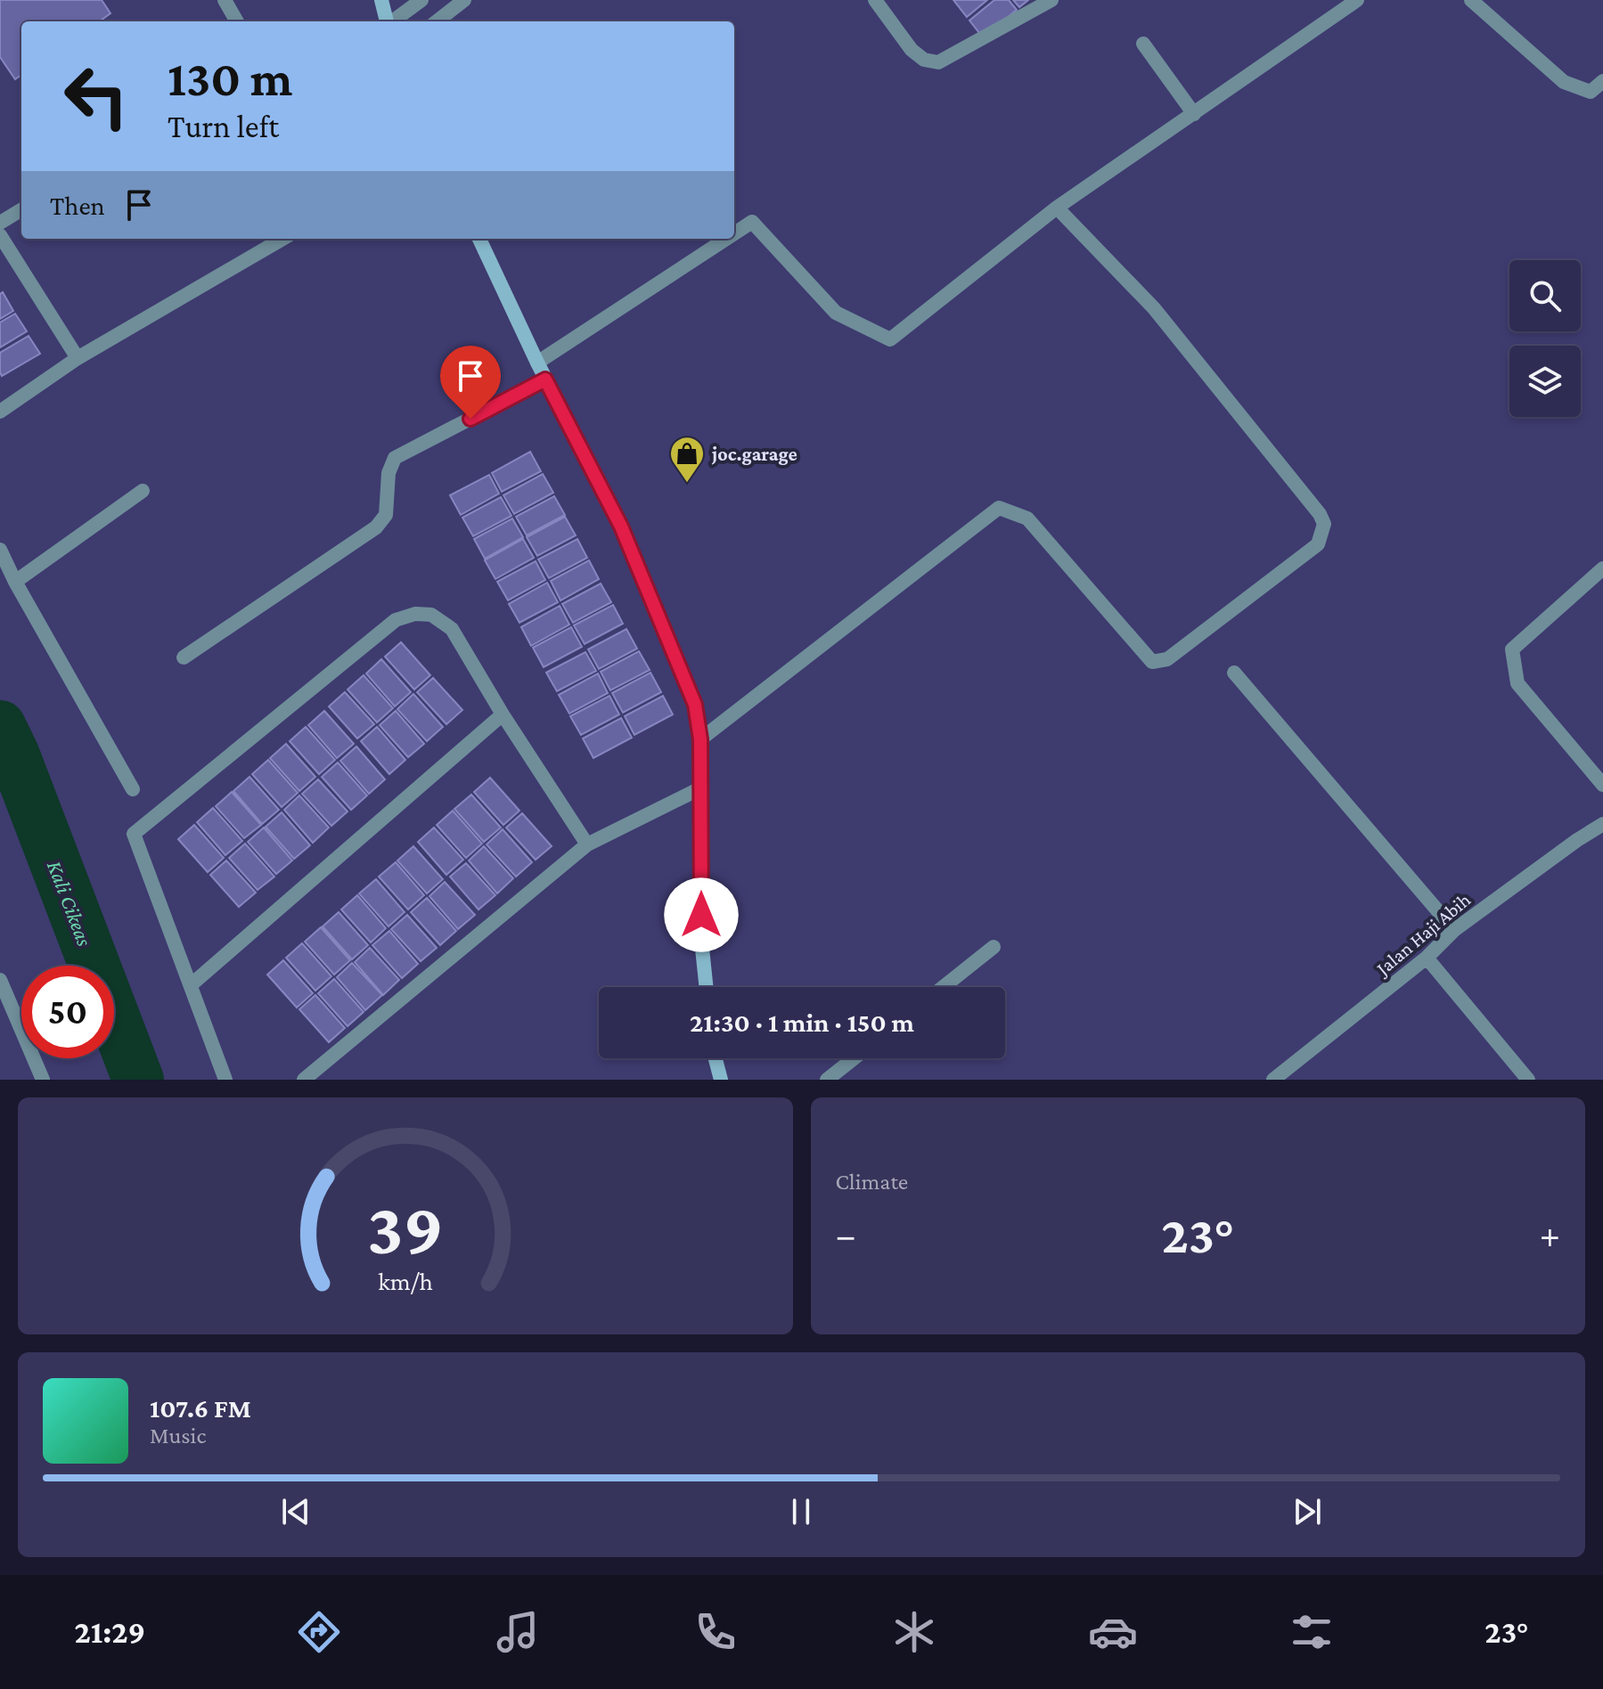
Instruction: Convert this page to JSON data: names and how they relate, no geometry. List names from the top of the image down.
{
  "streets": {
    "street": ["Jalan Haji Abih"]
  },
  "water": ["Kali Cikeas"],
  "places": {
    "shop": ["joc.garage"]
  },
  "page": {
    "turn": ["130 m", "Turn left"],
    "then": "Then",
    "limit": "50",
    "trip": "21:30 · 1 min · 150 m",
    "tile": "Climate",
    "heat": ["−", "23°", "+"],
    "song": ["107.6 FM", "Music"],
    "tabs": ["21:29", "23°"],
    "gauge": ["39", "km/h"]
  }
}
